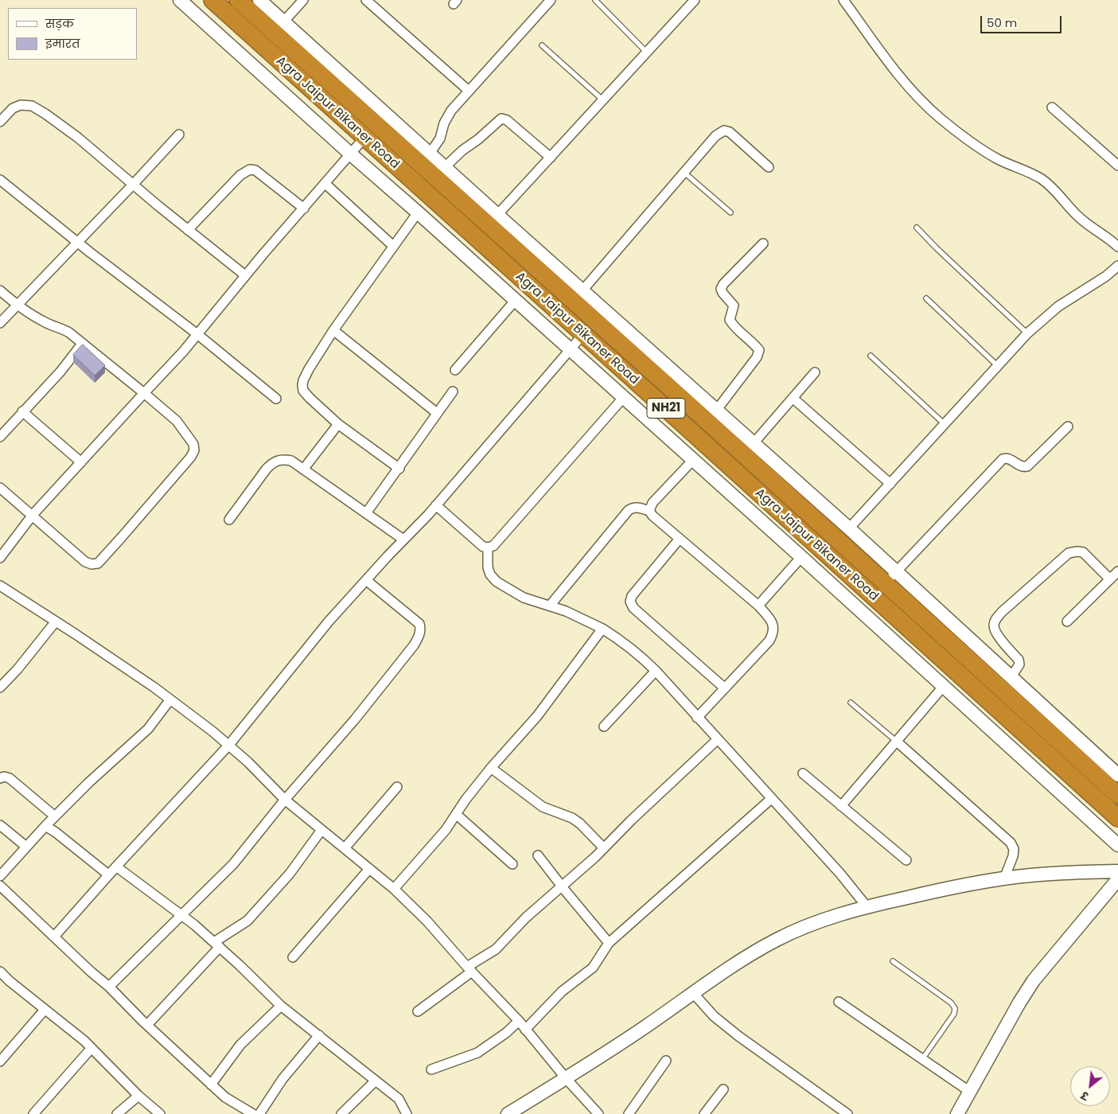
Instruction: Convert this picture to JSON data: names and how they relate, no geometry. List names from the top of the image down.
{
  "streets": {
    "highway": ["Agra Jaipur Bikaner Road", "NH21"]
  },
  "legend": ["सड़क", "इमारत"],
  "scale_bar": "50 m",
  "north": "bottom left"
}
